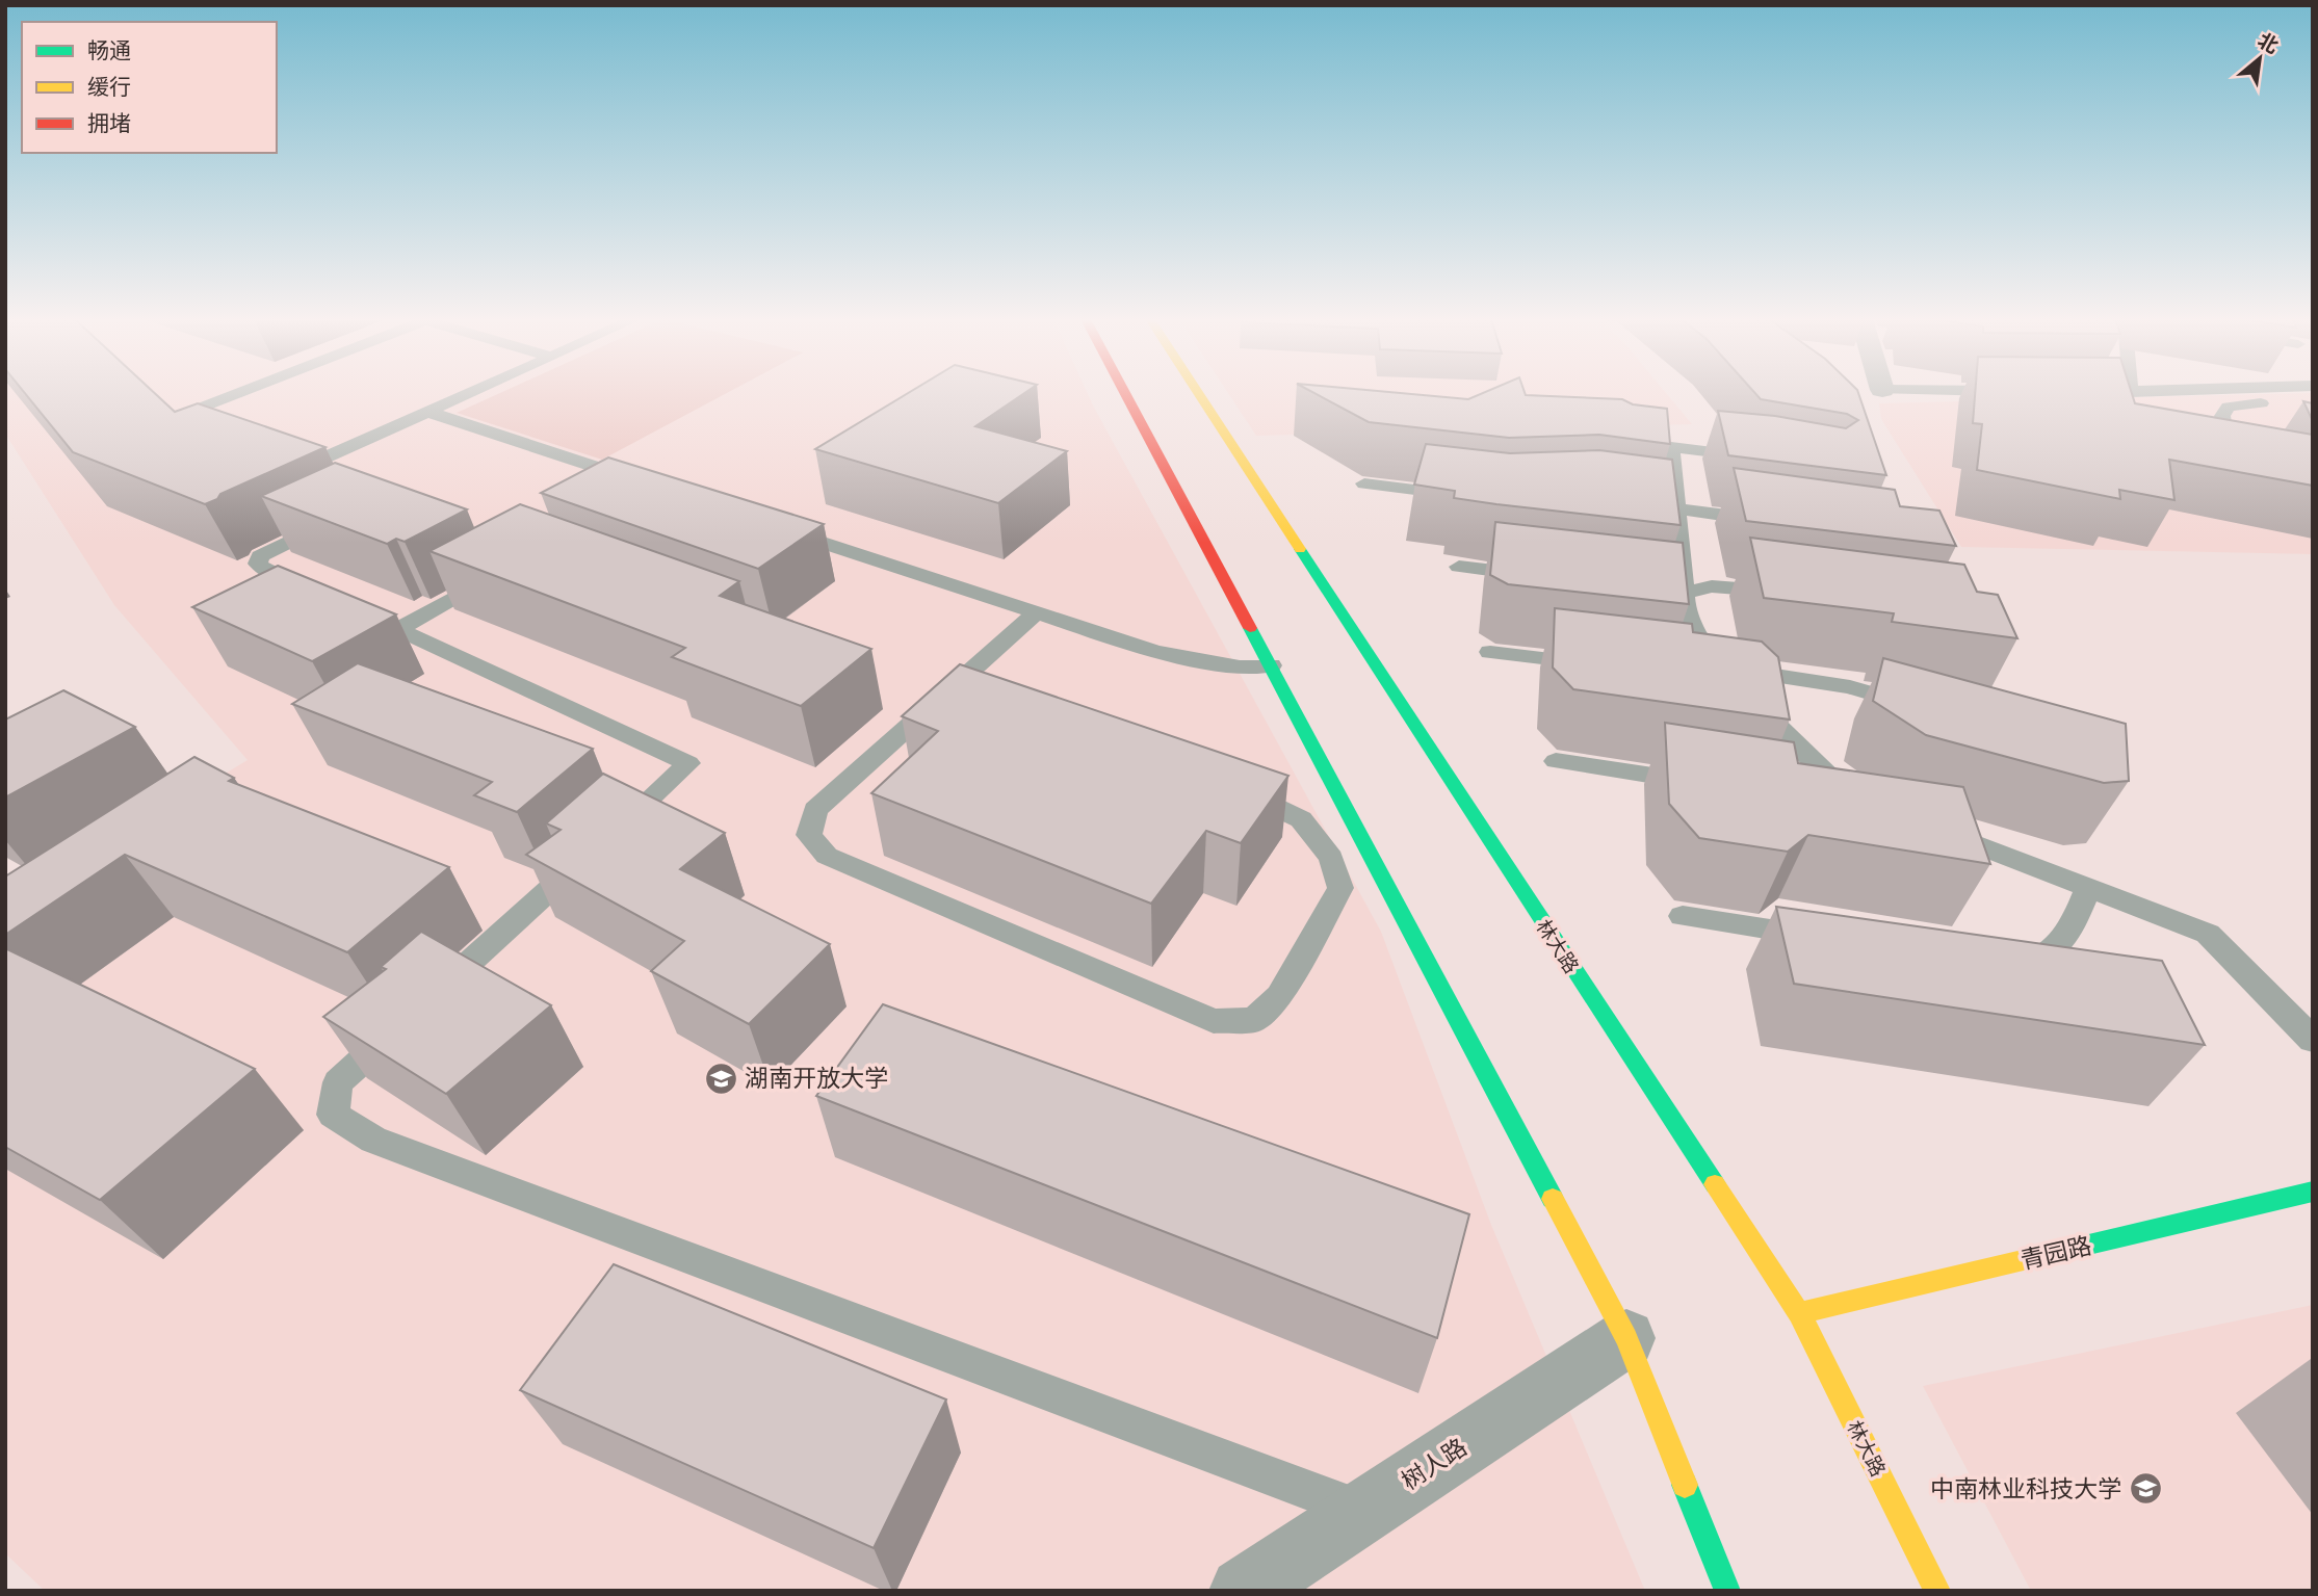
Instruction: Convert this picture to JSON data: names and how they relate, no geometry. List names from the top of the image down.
{
  "streets": {
    "main road": ["林大路", "青园路"],
    "street": ["树人路"]
  },
  "crossings": [
    ["林大路", "青园路"]
  ],
  "places": {
    "school or university": ["湖南开放大学", "中南林业科技大学"]
  },
  "legend": ["畅通", "缓行", "拥堵"],
  "north": "top right"
}
